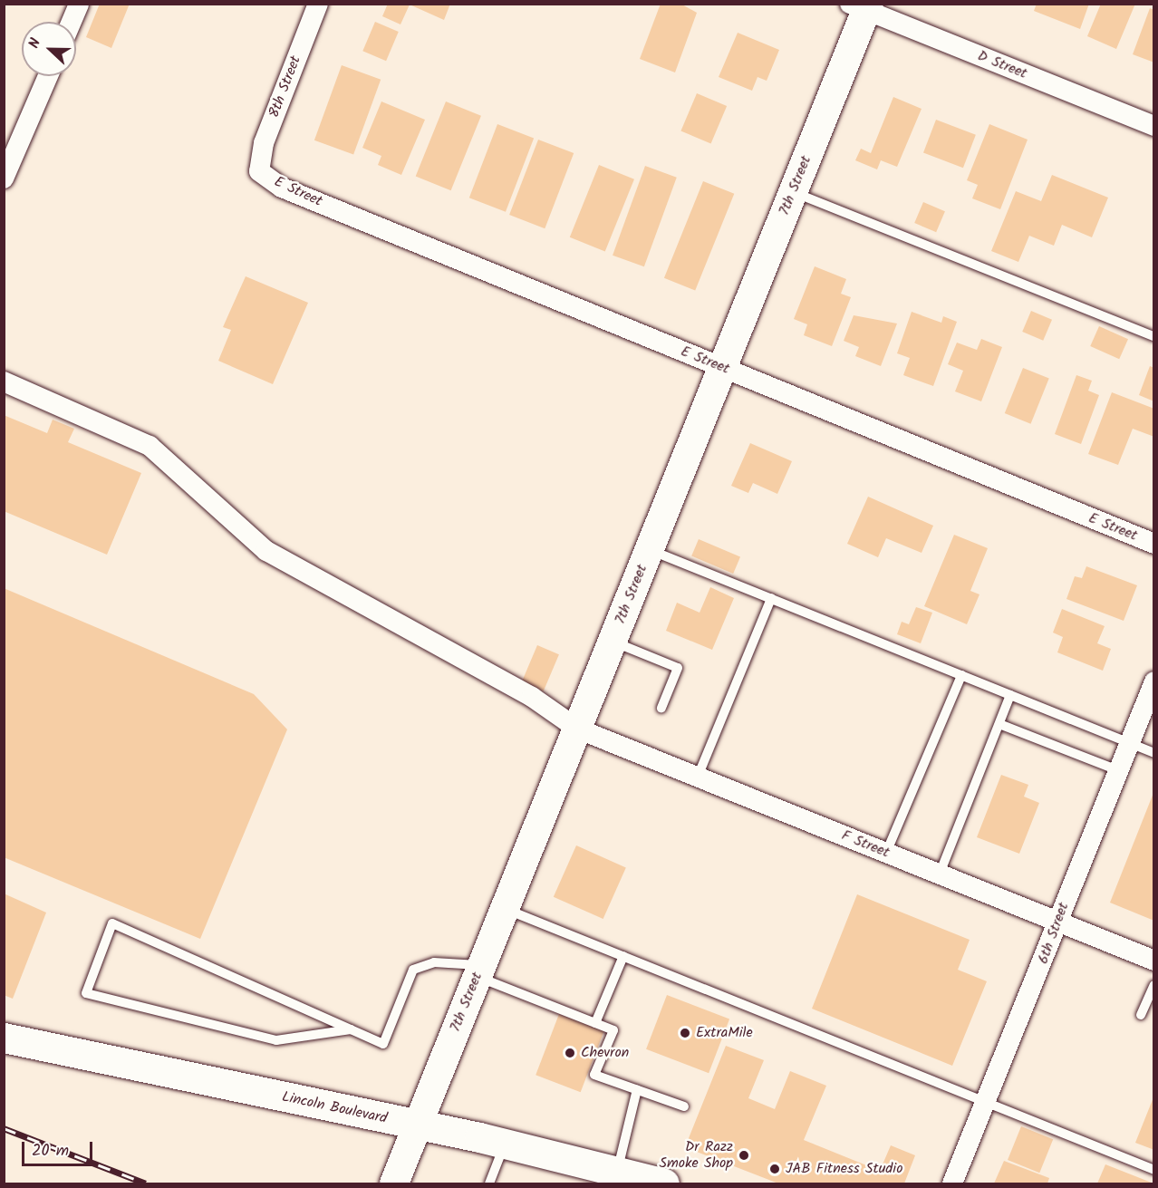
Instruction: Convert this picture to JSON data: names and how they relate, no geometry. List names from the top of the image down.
{
  "streets": {
    "main road": ["Lincoln Boulevard"],
    "street": [
      "D Street",
      "8th Street",
      "7th Street",
      "E Street",
      "F Street",
      "6th Street"
    ]
  },
  "crossings": [
    ["D Street", "7th Street"],
    ["8th Street", "E Street"],
    ["7th Street", "E Street"],
    ["7th Street", "F Street"],
    ["7th Street", "Lincoln Boulevard"],
    ["F Street", "6th Street"]
  ],
  "places": [
    "ExtraMile",
    "Chevron",
    "Dr Razz Smoke Shop",
    "JAB Fitness Studio"
  ],
  "scale_bar": "20 m",
  "north": "left"
}
